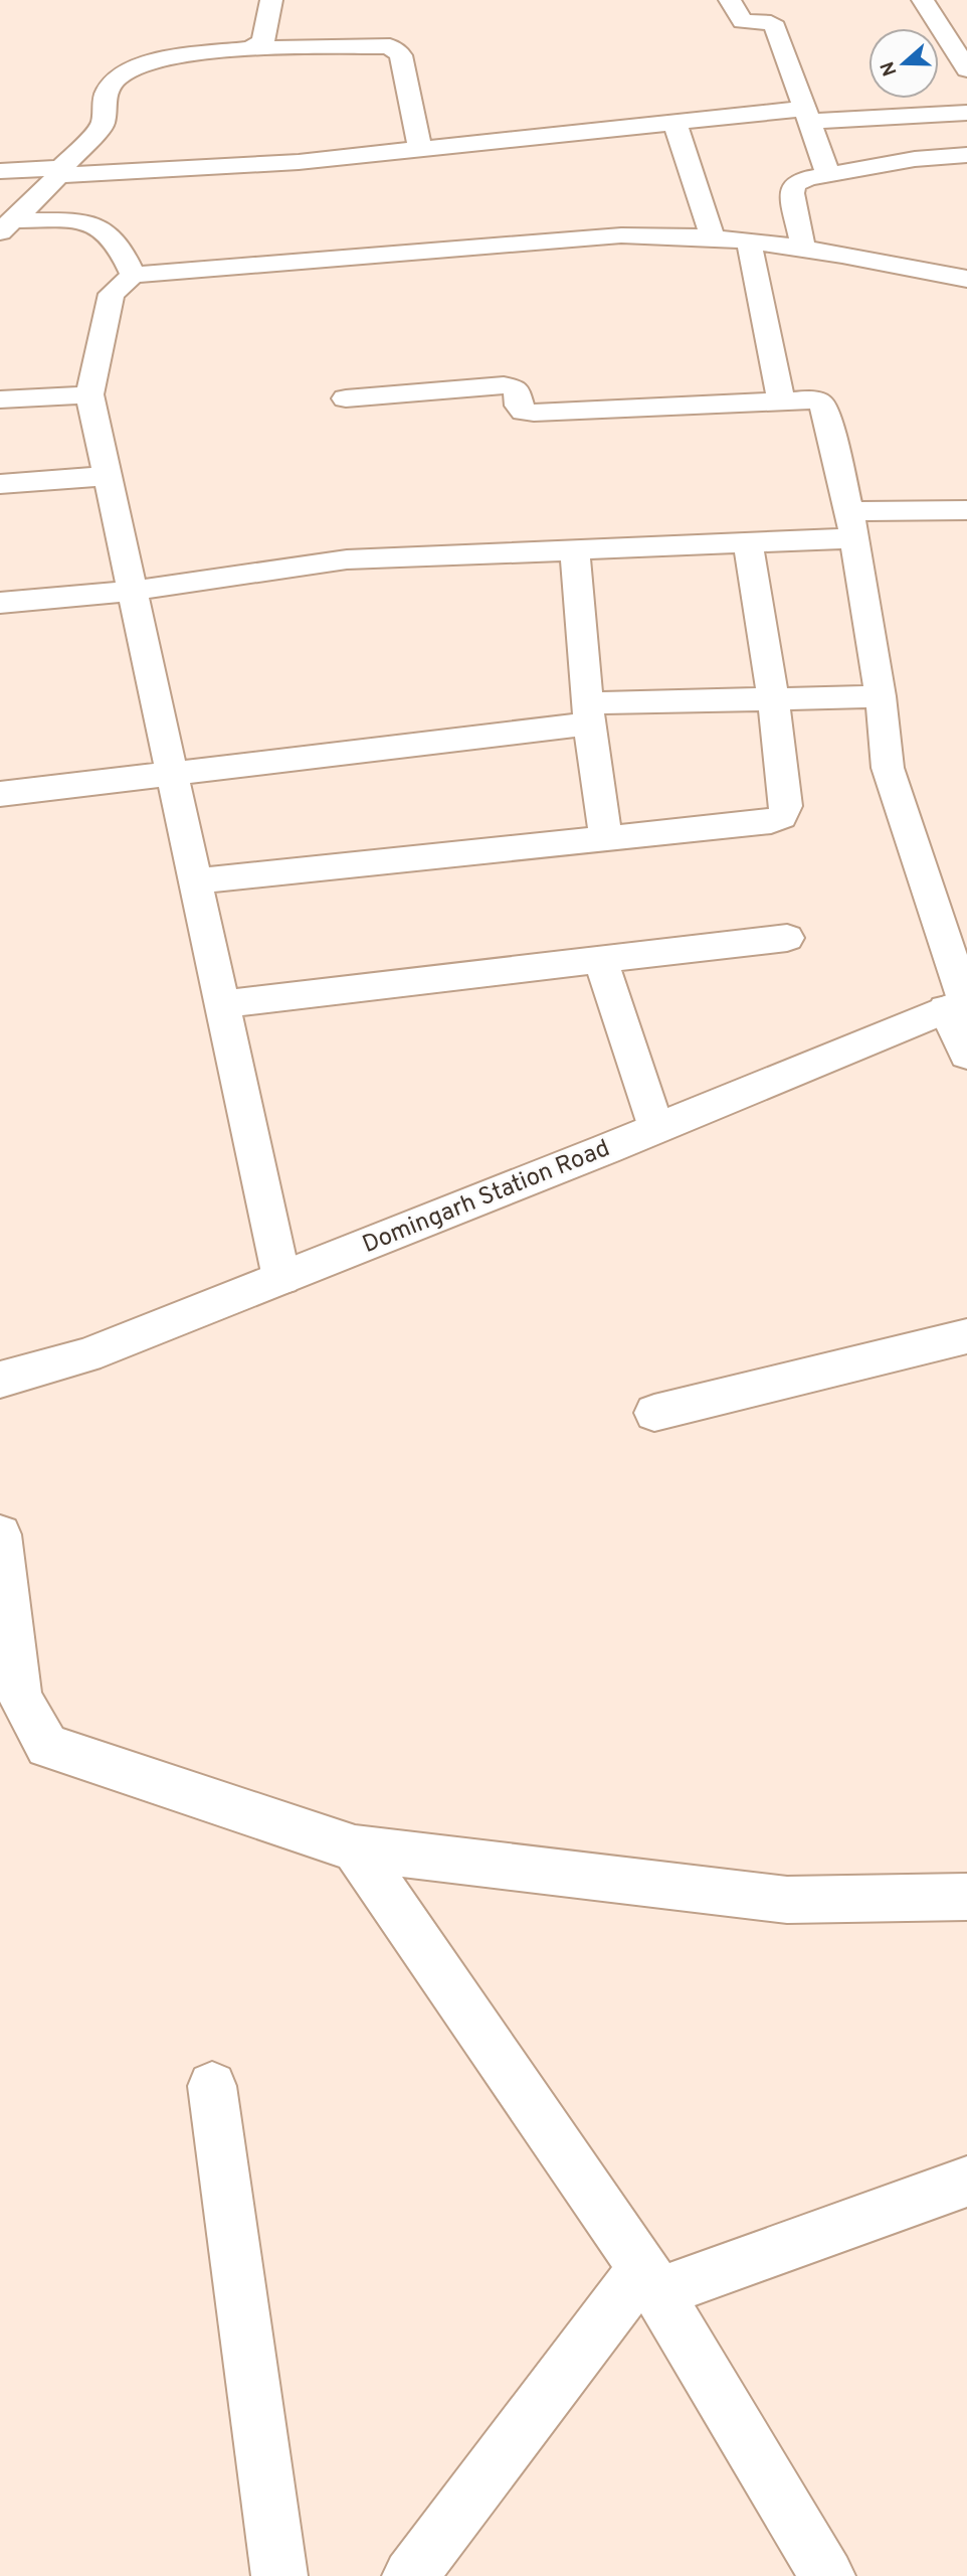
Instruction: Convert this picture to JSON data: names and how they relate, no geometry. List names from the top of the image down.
{
  "streets": {
    "street": ["Domingarh Station Road"]
  },
  "north": "left"
}
